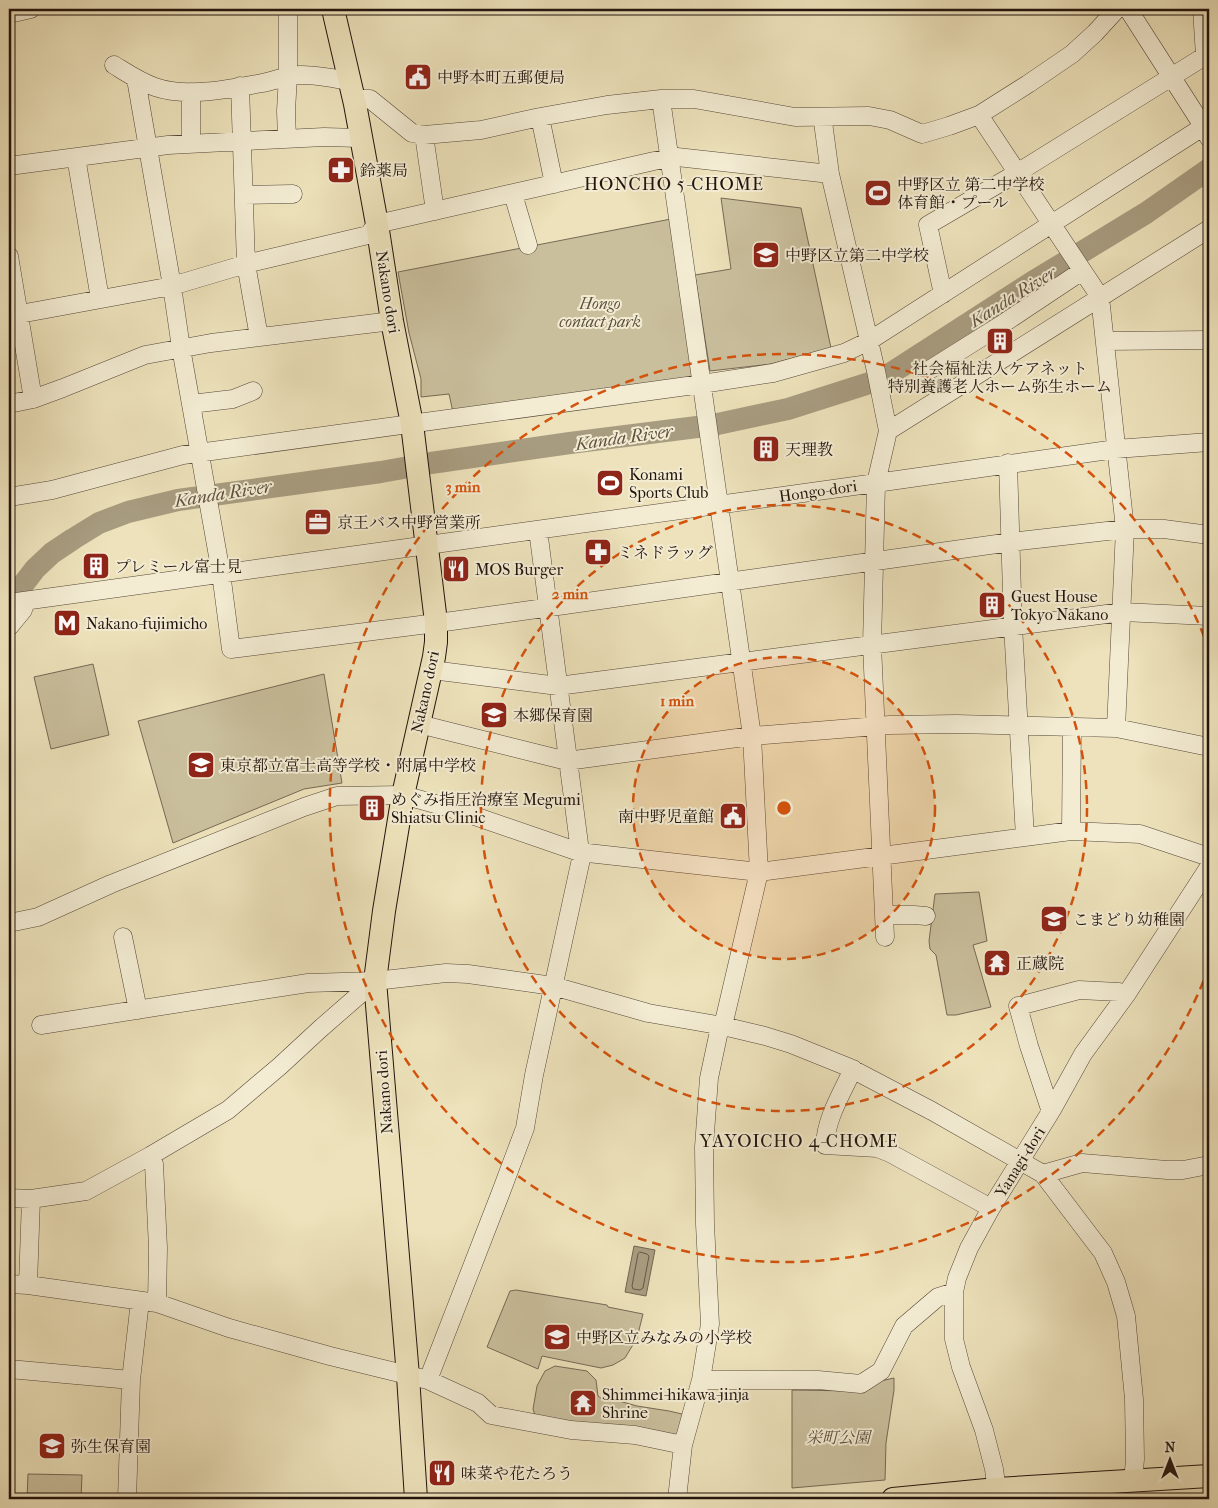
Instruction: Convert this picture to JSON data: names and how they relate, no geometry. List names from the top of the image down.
{
  "streets": {
    "main road": ["Nakano dori"],
    "street": ["Hongo-dori", "Yanagi-dori"]
  },
  "crossings": [
    ["Nakano dori", "Hongo-dori"]
  ],
  "districts": ["HONCHO 5-CHOME", "YAYOICHO 4-CHOME"],
  "water": ["Kanda River"],
  "parks": ["Hongo contact park", "栄町公園"],
  "places": {
    "public building": ["中野本町五郵便局", "南中野児童館"],
    "pharmacy": ["鈴薬局", "ミネドラッグ"],
    "sports": ["中野区立 第二中学校 体育館・プール", "Konami Sports Club"],
    "school or university": [
      "中野区立第二中学校",
      "本郷保育園",
      "東京都立富士高等学校・附属中学校",
      "こまどり幼稚園",
      "中野区立みなみの小学校",
      "弥生保育園"
    ],
    "building": [
      "社会福祉法人ケアネット 特別養護老人ホーム弥生ホーム",
      "天理教",
      "プレミール富士見",
      "Guest House Tokyo Nakano",
      "めぐみ指圧治療室 Megumi Shiatsu Clinic"
    ],
    "office": ["京王バス中野営業所"],
    "restaurant": ["MOS Burger", "味菜や花たろう"],
    "metro station": ["Nakano-fujimicho"],
    "temple": ["正蔵院", "Shimmei-hikawa-jinja Shrine"]
  },
  "north": "top",
  "rings": ["3 min", "2 min", "1 min"]
}
